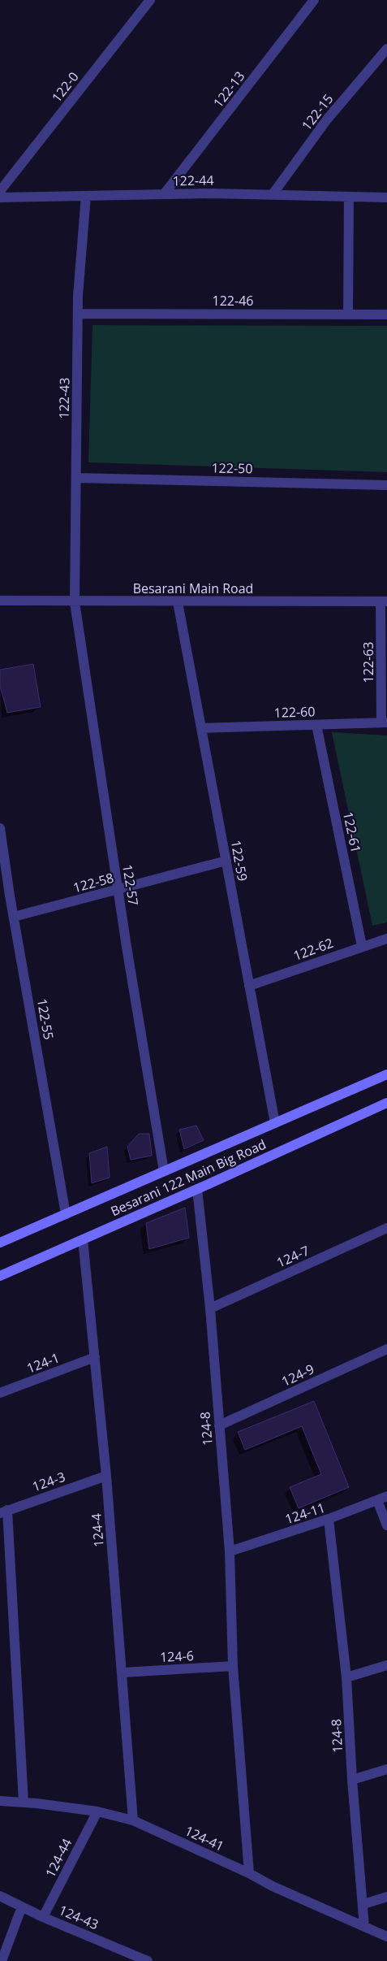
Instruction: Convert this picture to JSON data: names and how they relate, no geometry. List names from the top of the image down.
{
  "streets": {
    "main road": ["Besarani 122 Main Big Road"],
    "street": [
      "122-0",
      "122-13",
      "122-15",
      "122-44",
      "122-46",
      "122-43",
      "122-50",
      "Besarani Main Road",
      "122-63",
      "122-60",
      "122-61",
      "122-59",
      "122-58",
      "122-57",
      "122-62",
      "122-55",
      "124-7",
      "124-1",
      "124-9",
      "124-8",
      "124-3",
      "124-11",
      "124-4",
      "124-6",
      "124-41",
      "124-44",
      "124-43"
    ]
  },
  "crossings": [
    ["122-13", "122-44"],
    ["122-15", "122-44"],
    ["122-44", "122-43"],
    ["122-46", "122-43"],
    ["122-43", "122-50"],
    ["122-43", "Besarani Main Road"],
    ["122-43", "122-57"],
    ["Besarani Main Road", "122-63"],
    ["Besarani Main Road", "122-59"],
    ["Besarani Main Road", "122-57"],
    ["122-63", "122-60"],
    ["122-60", "122-61"],
    ["122-60", "122-59"],
    ["122-61", "122-62"],
    ["122-59", "122-58"],
    ["122-59", "122-62"],
    ["122-59", "Besarani 122 Main Big Road"],
    ["122-58", "122-57"],
    ["122-58", "122-55"],
    ["122-57", "Besarani 122 Main Big Road"],
    ["122-55", "Besarani 122 Main Big Road"],
    ["Besarani 122 Main Big Road", "124-8"],
    ["Besarani 122 Main Big Road", "124-4"],
    ["124-7", "124-8"],
    ["124-1", "124-4"],
    ["124-9", "124-8"],
    ["124-8", "124-11"],
    ["124-8", "124-6"],
    ["124-8", "124-41"],
    ["124-3", "124-4"],
    ["124-4", "124-6"],
    ["124-4", "124-41"],
    ["124-41", "124-44"],
    ["124-44", "124-43"]
  ]
}
